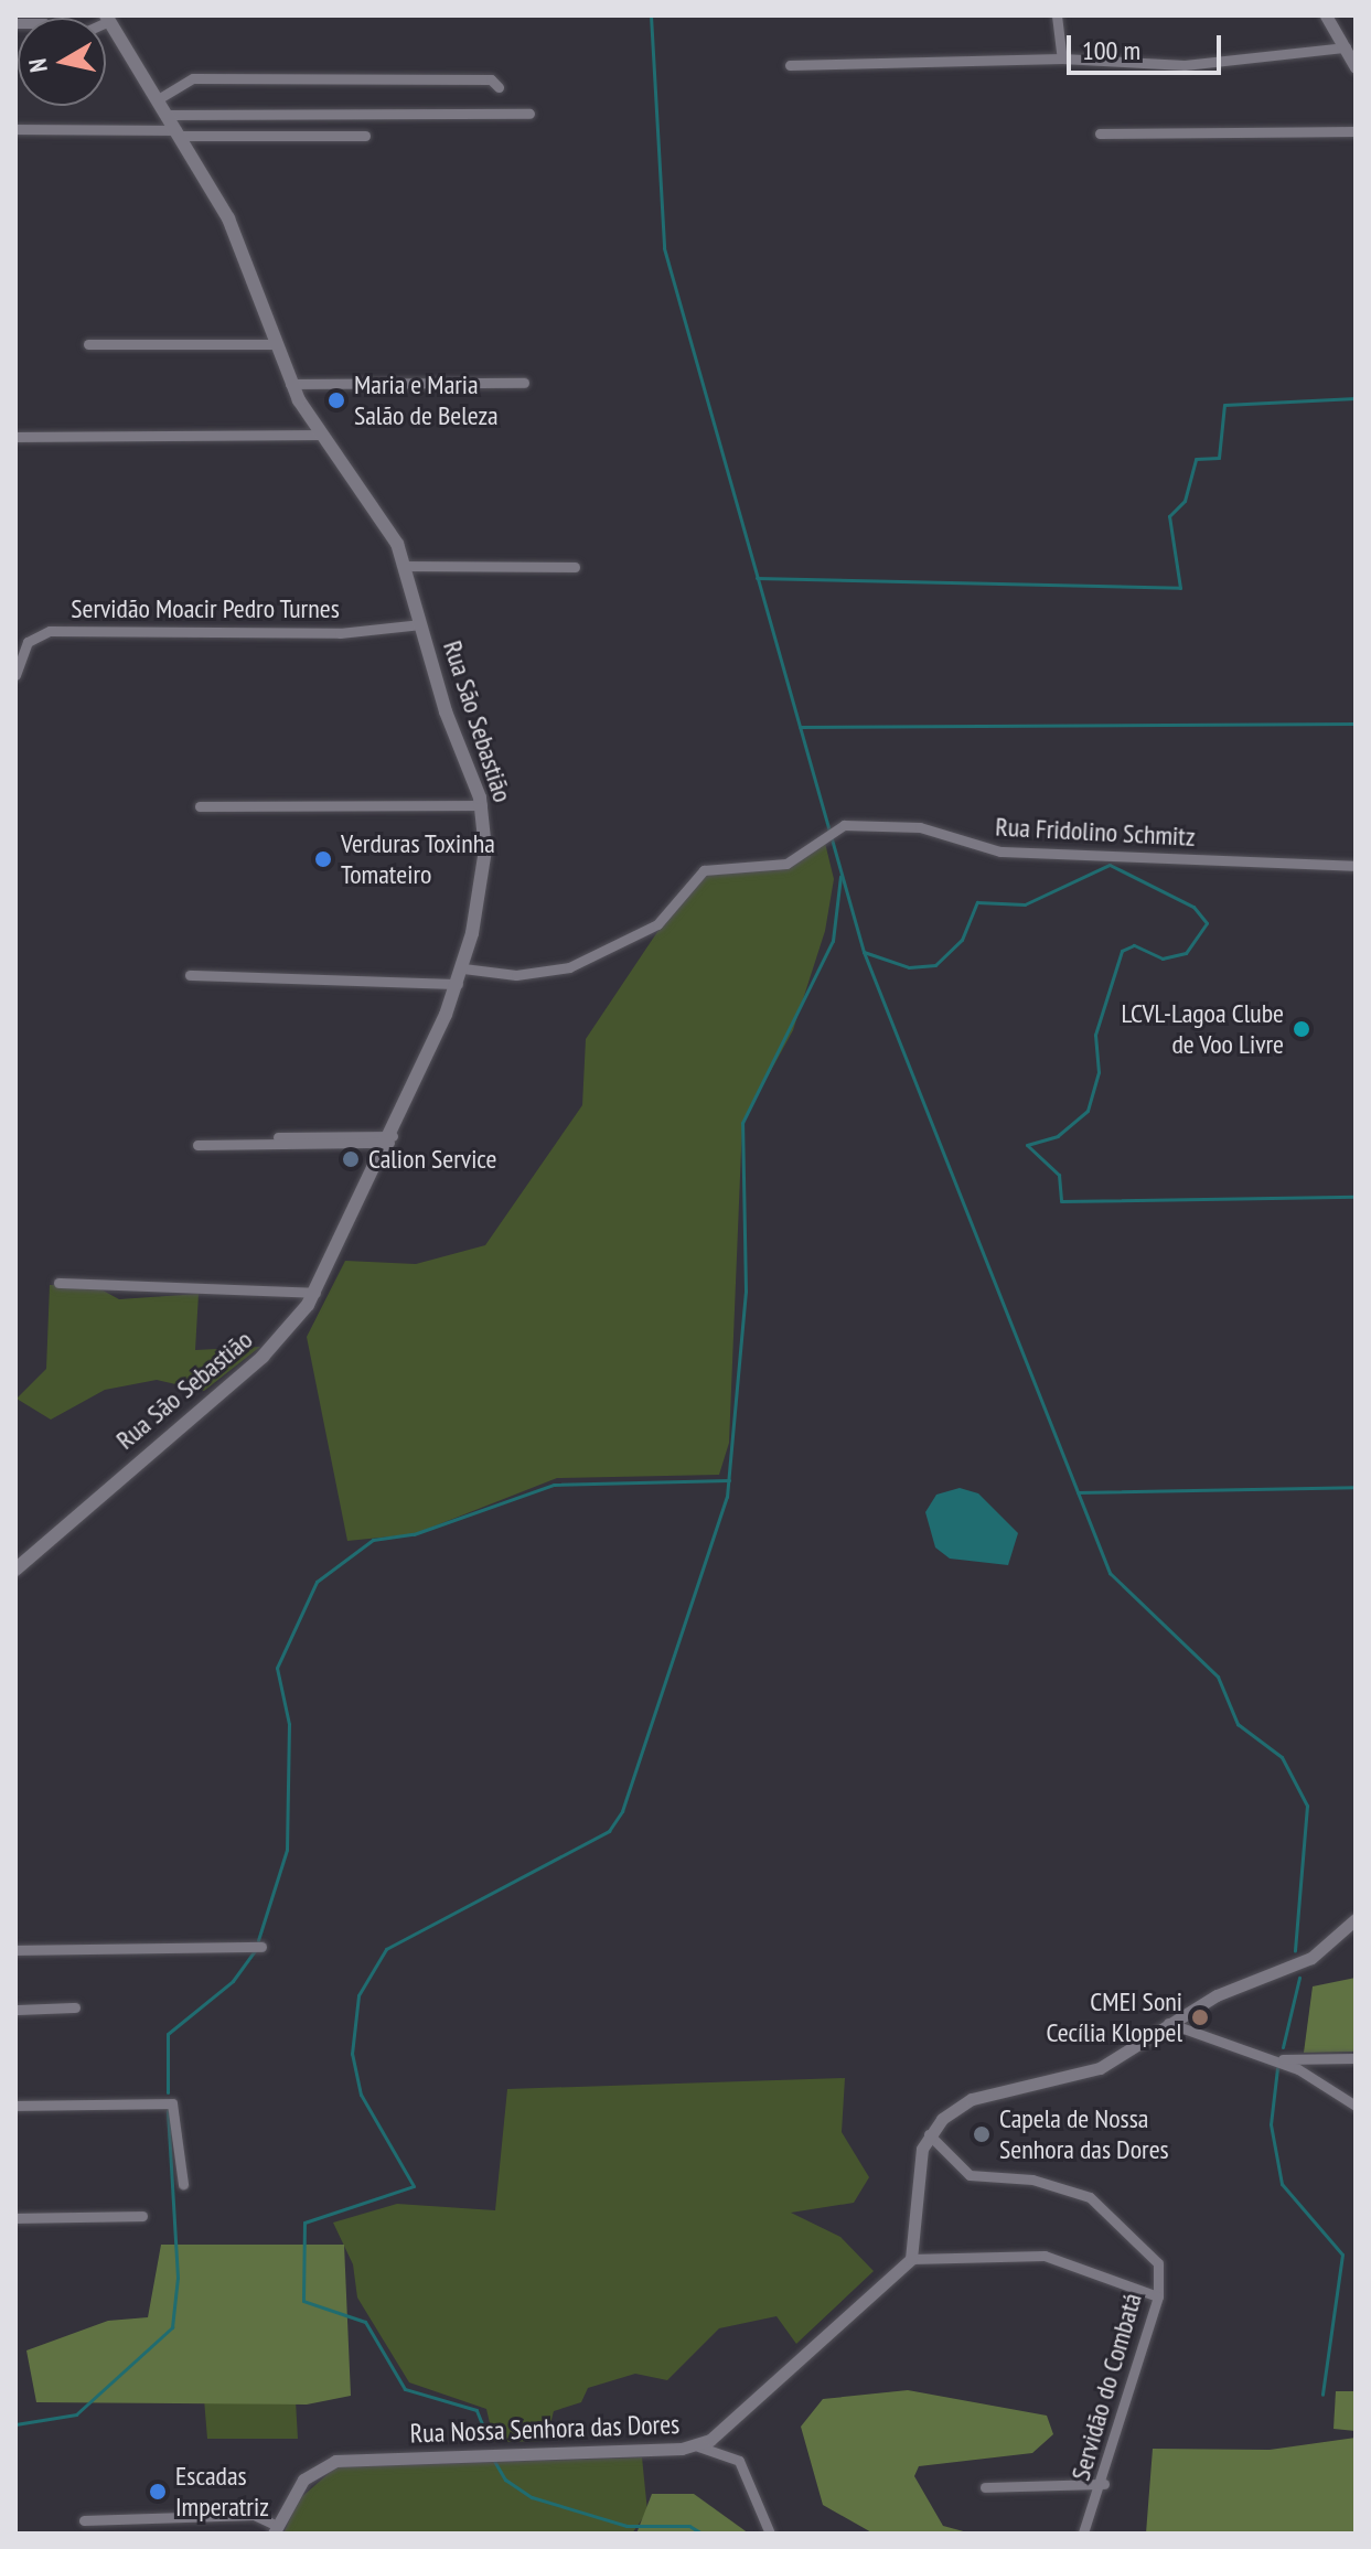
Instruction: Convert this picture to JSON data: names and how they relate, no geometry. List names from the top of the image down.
{
  "streets": {
    "main road": ["Rua São Sebastião"],
    "street": [
      "Servidão Moacir Pedro Turnes",
      "Rua Fridolino Schmitz",
      "Servidão do Combatá",
      "Rua Nossa Senhora das Dores"
    ]
  },
  "crossings": [
    ["Servidão Moacir Pedro Turnes", "Rua São Sebastião"],
    ["Rua São Sebastião", "Rua Fridolino Schmitz"]
  ],
  "places": [
    "Maria e Maria Salão de Beleza",
    "Verduras Toxinha Tomateiro",
    "LCVL-Lagoa Clube de Voo Livre",
    "Calion Service",
    "CMEI Soni Cecília Kloppel",
    "Capela de Nossa Senhora das Dores",
    "Escadas Imperatriz"
  ],
  "scale_bar": "100 m",
  "north": "left"
}
